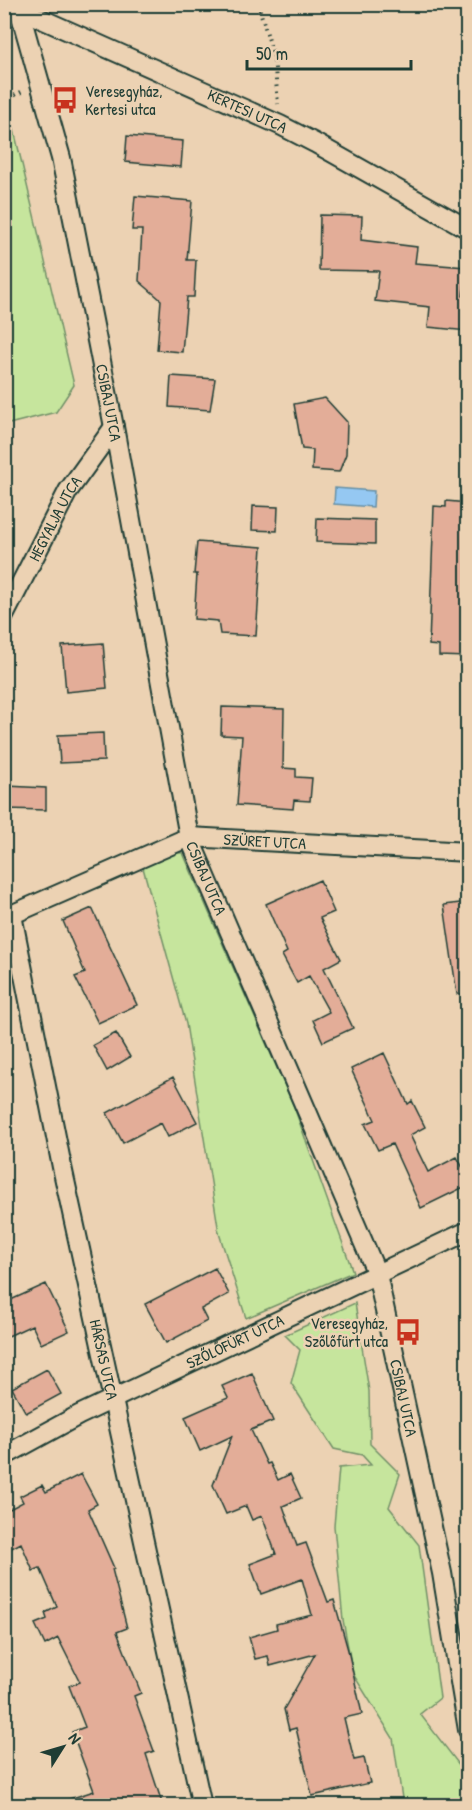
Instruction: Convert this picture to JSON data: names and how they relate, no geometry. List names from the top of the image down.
{
  "streets": {
    "street": [
      "KERTESI UTCA",
      "CSIBAJ UTCA",
      "HEGYALJA UTCA",
      "SZÜRET UTCA",
      "SZŐLŐFÜRT UTCA",
      "HÁRSAS UTCA"
    ]
  },
  "crossings": [
    ["KERTESI UTCA", "CSIBAJ UTCA"],
    ["CSIBAJ UTCA", "HEGYALJA UTCA"],
    ["CSIBAJ UTCA", "SZÜRET UTCA"],
    ["CSIBAJ UTCA", "SZŐLŐFÜRT UTCA"],
    ["SZÜRET UTCA", "HÁRSAS UTCA"],
    ["SZŐLŐFÜRT UTCA", "HÁRSAS UTCA"]
  ],
  "places": {
    "bus stop": ["Veresegyház, Kertesi utca", "Veresegyház, Szőlőfürt utca"]
  },
  "scale_bar": "50 m",
  "north": "top right"
}
